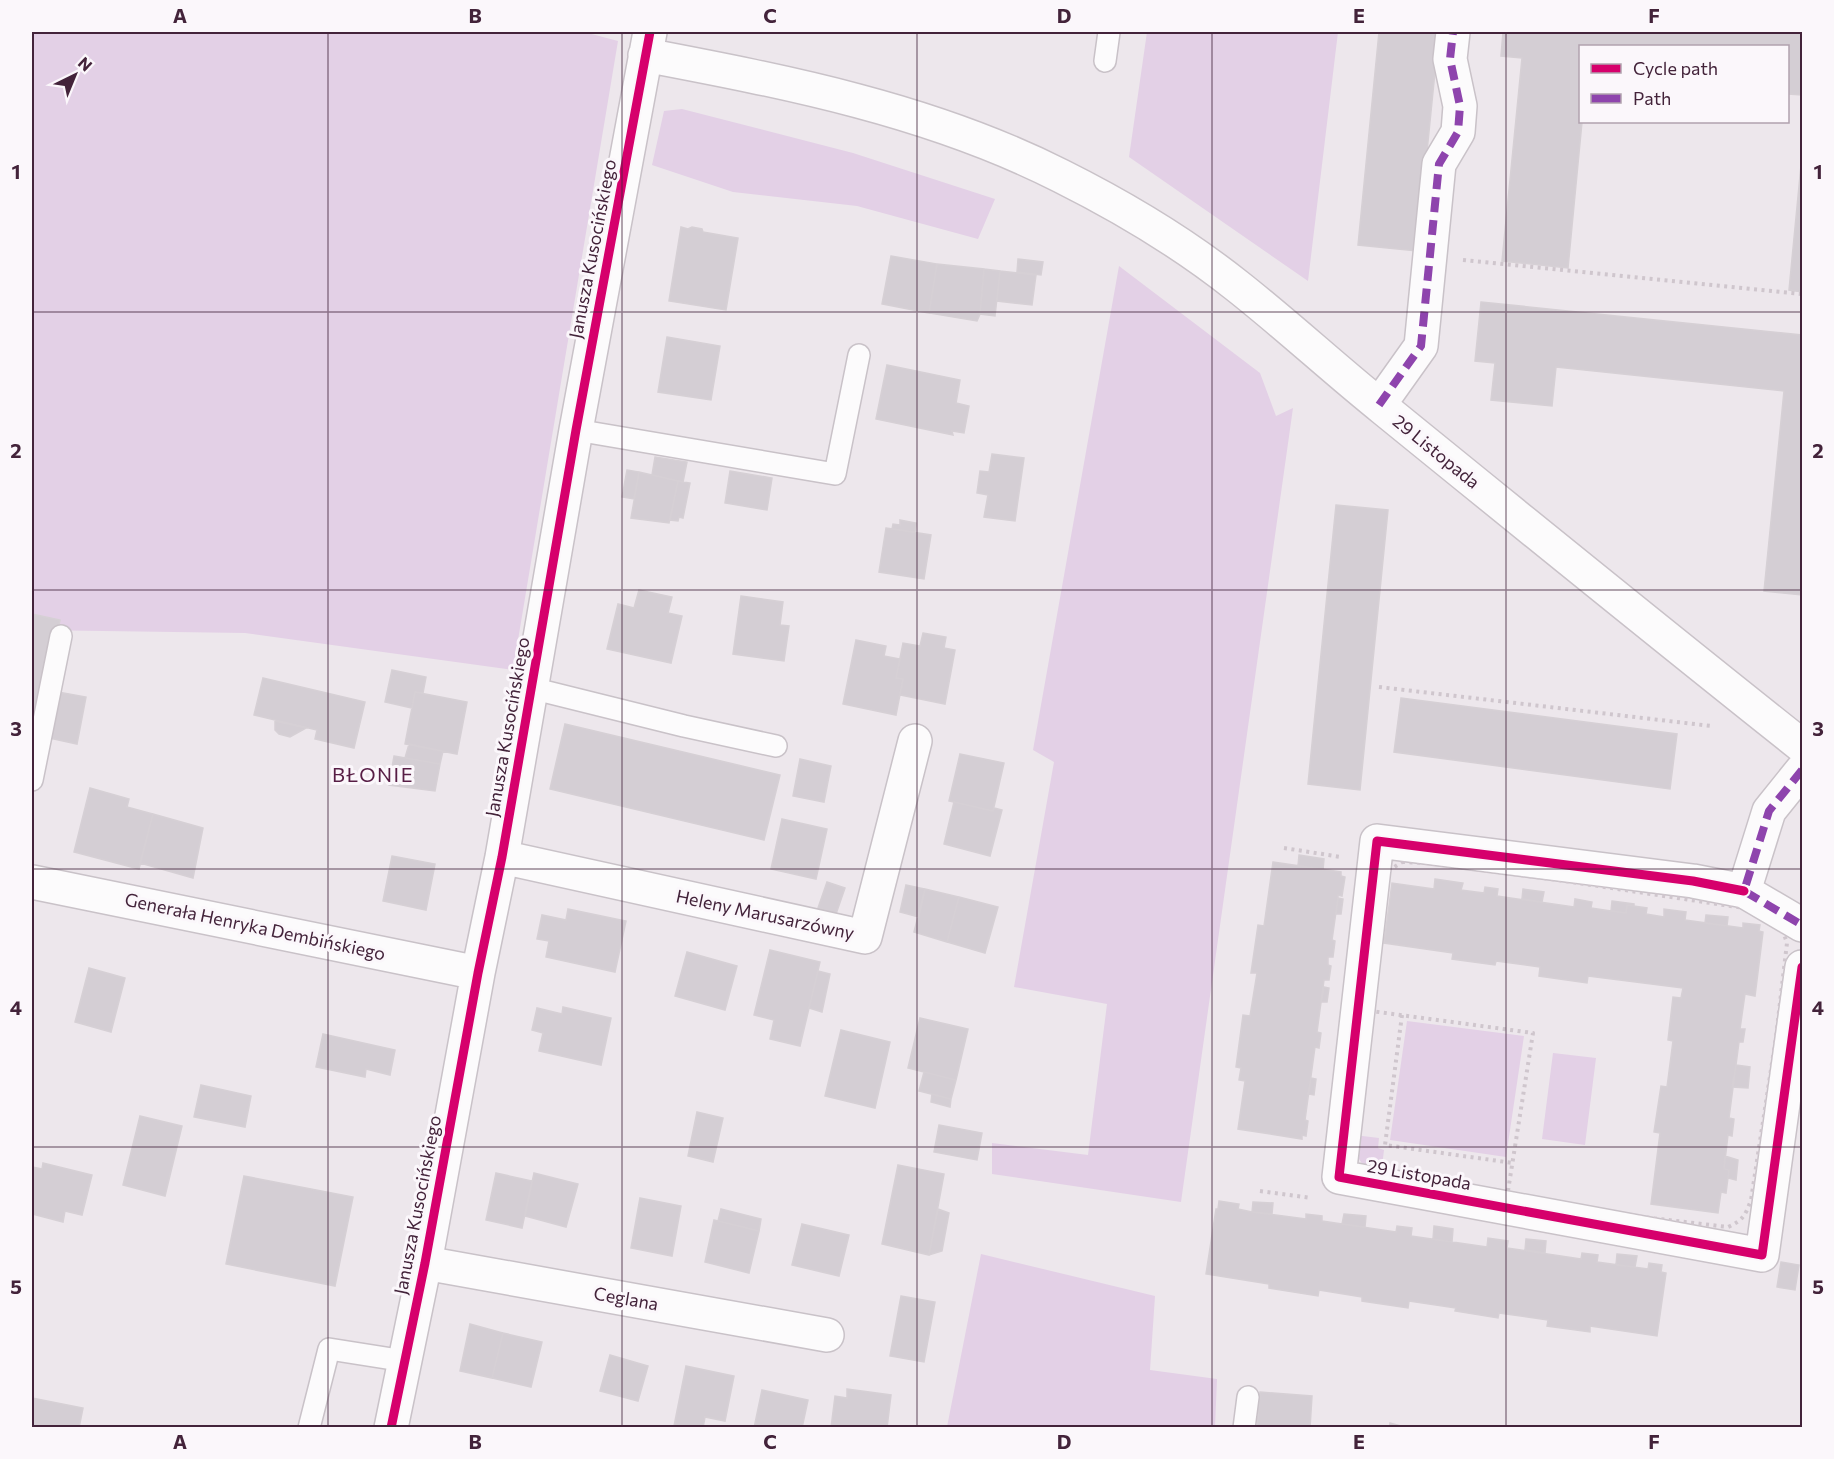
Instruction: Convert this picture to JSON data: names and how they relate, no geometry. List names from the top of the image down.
{
  "streets": {
    "street": [
      "Janusza Kusocińskiego",
      "29 Listopada",
      "Heleny Marusarzówny",
      "Generała Henryka Dembińskiego",
      "Ceglana"
    ]
  },
  "crossings": [
    ["Janusza Kusocińskiego", "Heleny Marusarzówny"],
    ["Janusza Kusocińskiego", "Generała Henryka Dembińskiego"],
    ["Janusza Kusocińskiego", "Ceglana"]
  ],
  "districts": ["BŁONIE"],
  "legend": ["Cycle path", "Path"],
  "north": "top right",
  "grid": {
    "columns": [
      "A",
      "B",
      "C",
      "D",
      "E",
      "F"
    ],
    "rows": [
      "1",
      "2",
      "3",
      "4",
      "5"
    ]
  }
}
